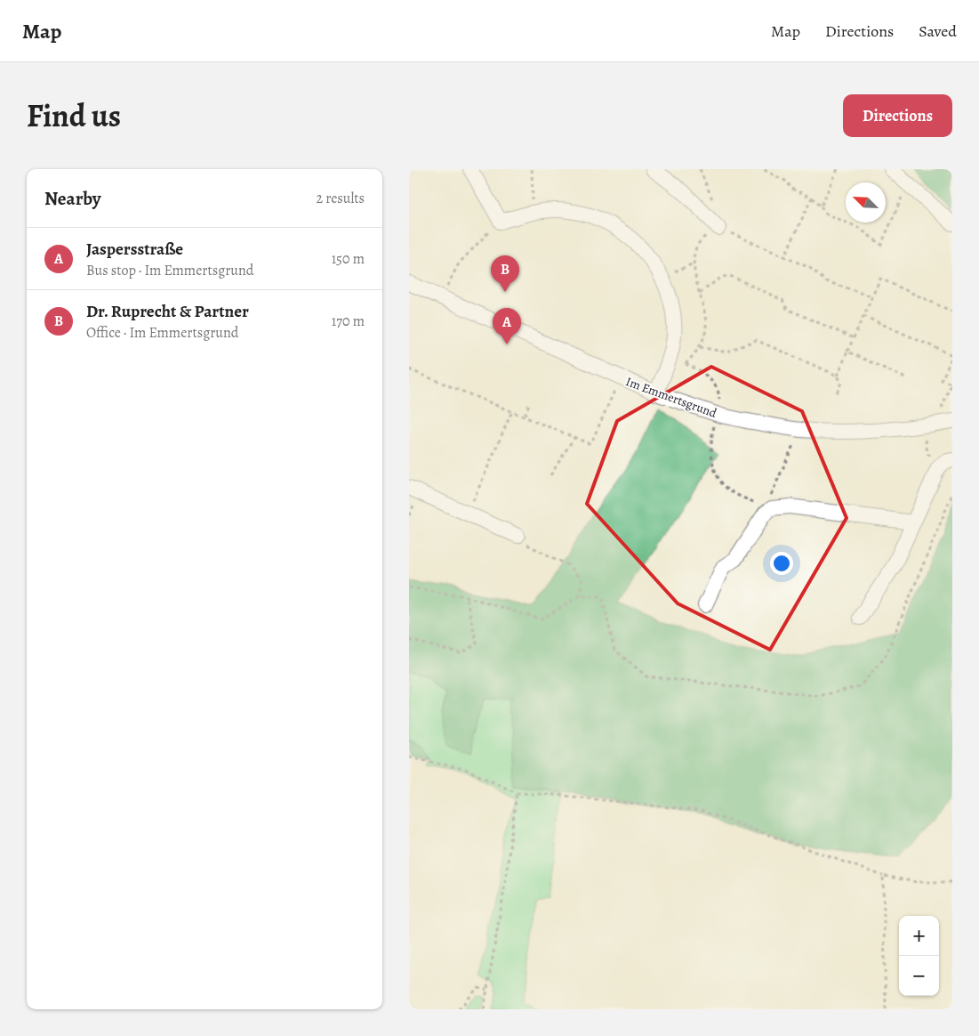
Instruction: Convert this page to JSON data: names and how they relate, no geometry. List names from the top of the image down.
{
  "streets": {
    "street": ["Im Emmertsgrund"]
  },
  "north": "top left",
  "page": {
    "header": "Map",
    "nav": ["Map", "Directions", "Saved"],
    "title": "Find us",
    "buttons": "Directions",
    "heading": ["Nearby", "2 results"],
    "list": [
      {
        "mark": "A",
        "name": "Jaspersstraße",
        "note": "Bus stop · Im Emmertsgrund",
        "value": "150 m"
      },
      {
        "mark": "B",
        "name": "Dr. Ruprecht & Partner",
        "note": "Office · Im Emmertsgrund",
        "value": "170 m"
      }
    ],
    "pins": ["B", "A"],
    "map_buttons": ["+", "−"]
  }
}
